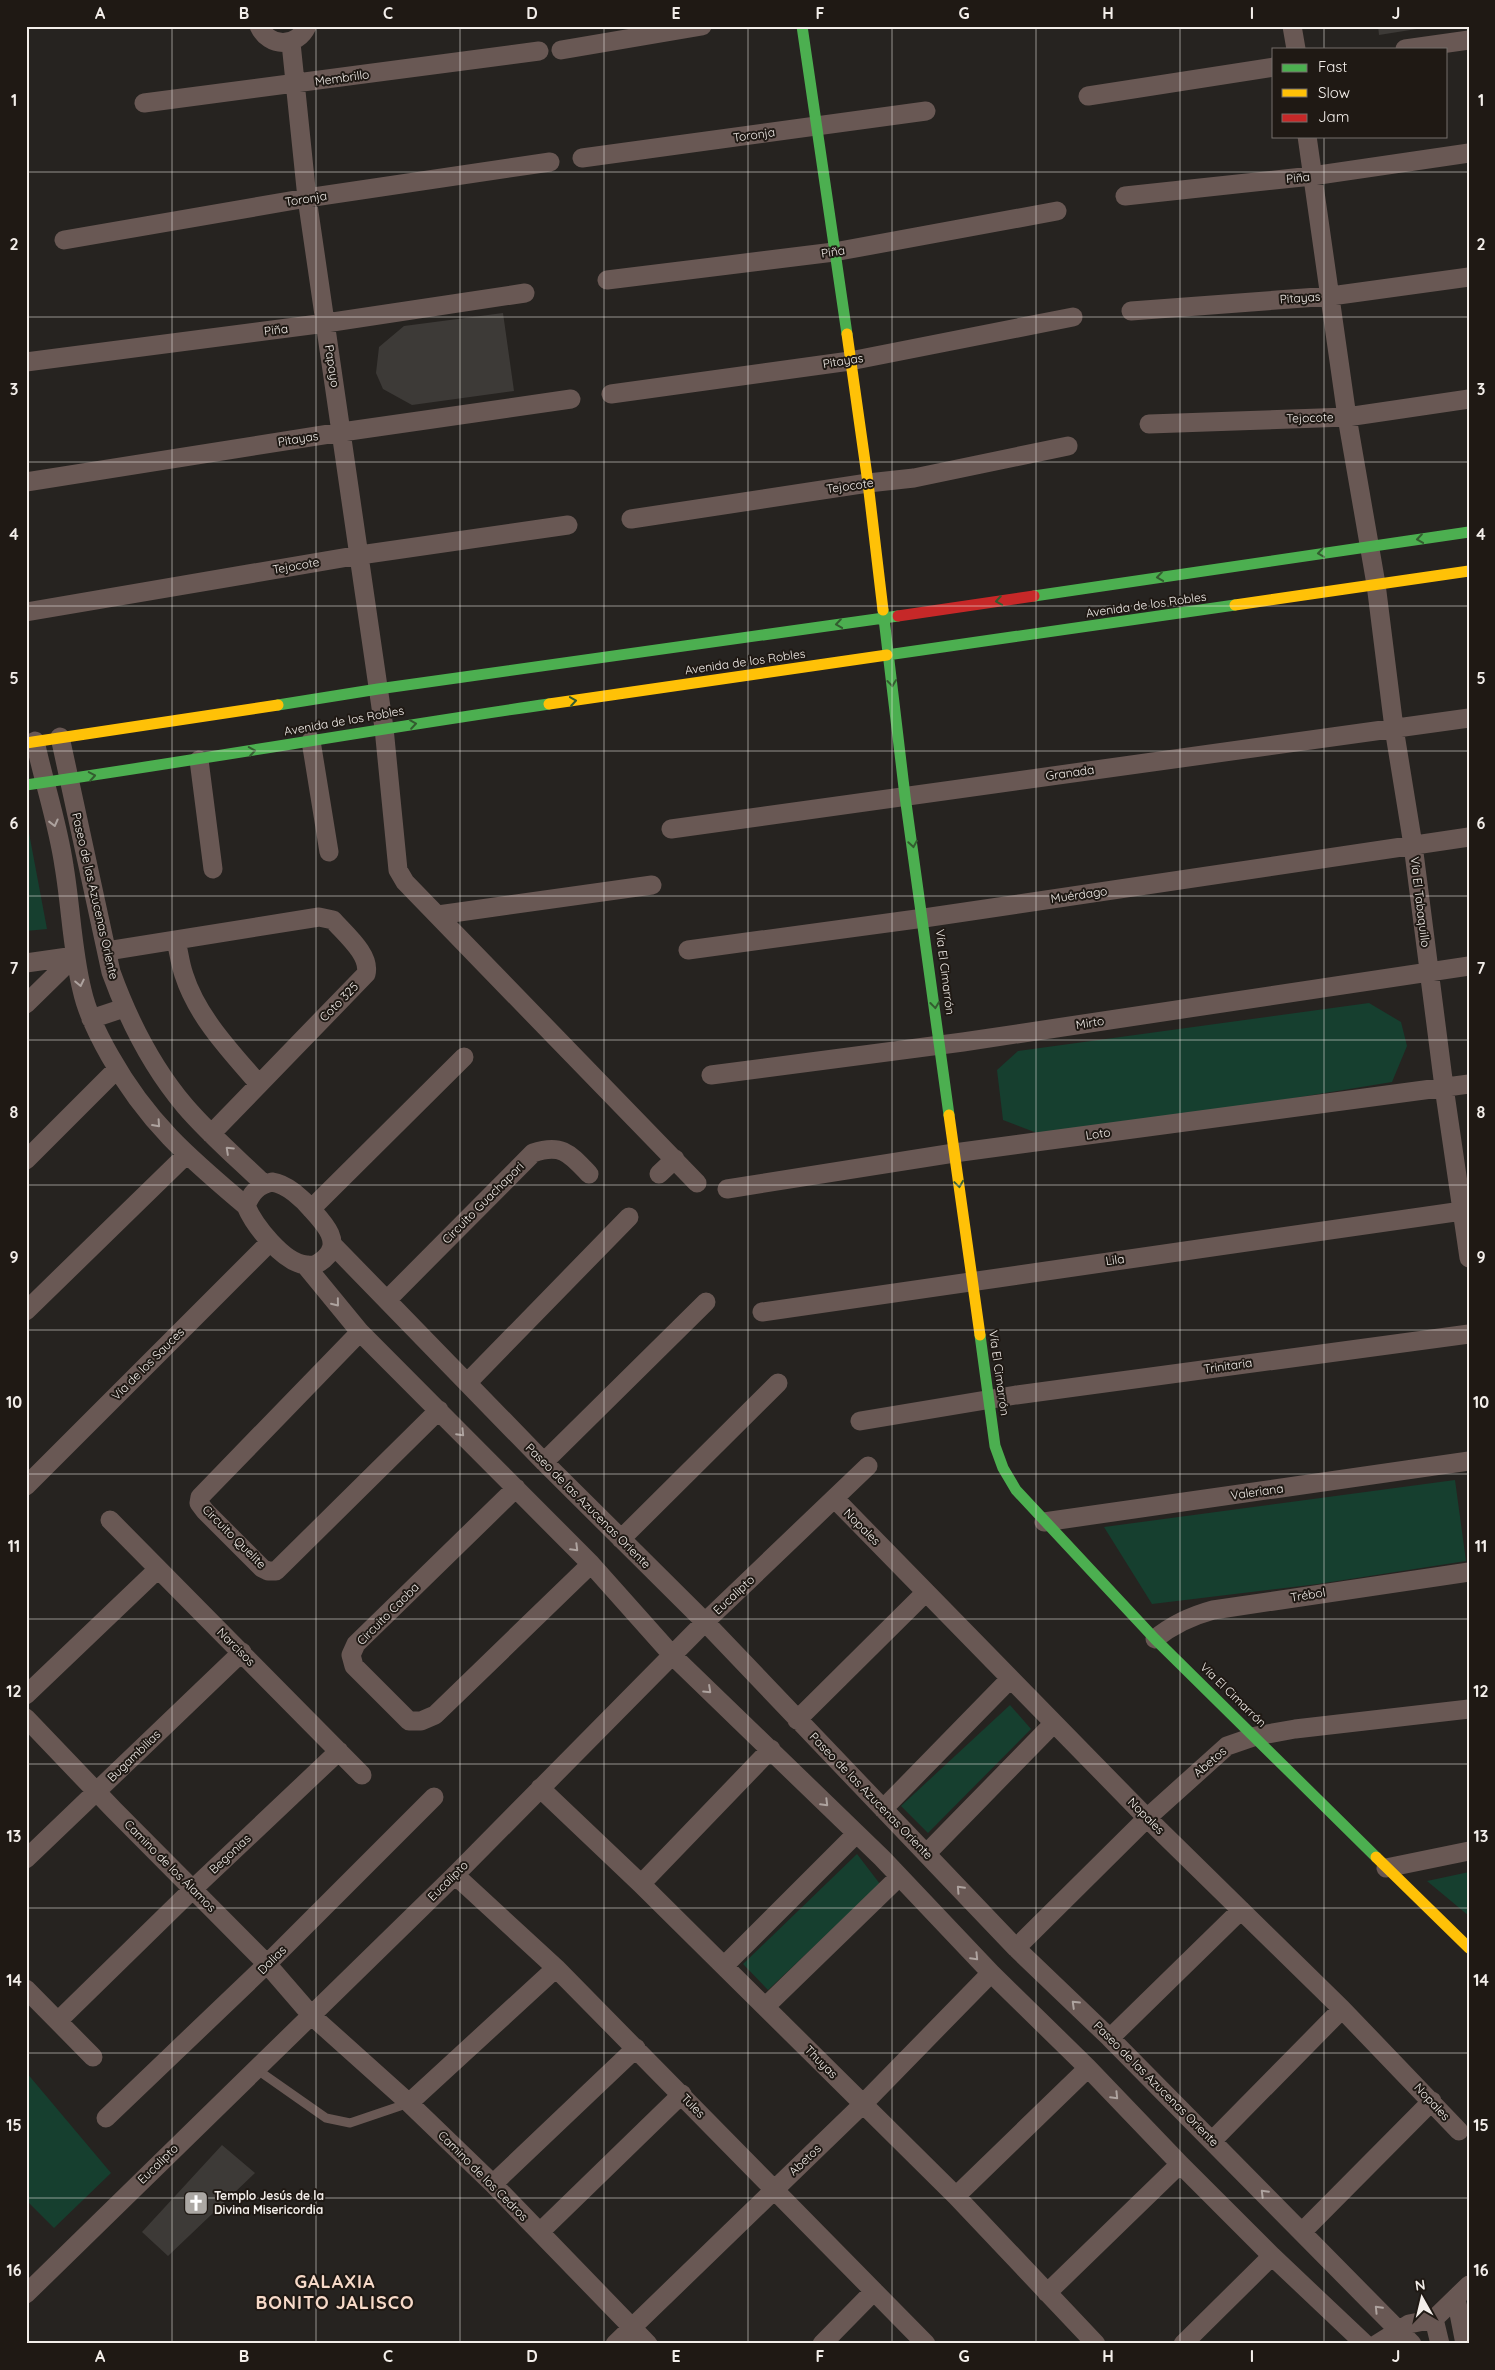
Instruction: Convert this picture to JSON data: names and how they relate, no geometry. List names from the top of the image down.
{
  "streets": {
    "street": [
      "Membrillo",
      "Toronja",
      "Piña",
      "Pitayas",
      "Papayo",
      "Tejocote",
      "Avenida de los Robles",
      "Granada",
      "Muérdago",
      "Paseo de las Azucenas Oriente",
      "Vía El Tabaquillo",
      "Vía El Cimarrón",
      "Coto 325",
      "Mirto",
      "Loto",
      "Circuito Guachapori",
      "Lila",
      "Vía de los Sauces",
      "Trinitaria",
      "Valeriana",
      "Nopales",
      "Circuito Quelite",
      "Eucalipto",
      "Trébol",
      "Circuito Caoba",
      "Narcisos",
      "Bugambilias",
      "Abetos",
      "Begonias",
      "Camino de los Álamos",
      "Dalias",
      "Thuyas",
      "Tules",
      "Camino de los Cedros"
    ]
  },
  "crossings": [
    ["Membrillo", "Papayo"],
    ["Toronja", "Papayo"],
    ["Toronja", "Vía El Cimarrón"],
    ["Piña", "Papayo"],
    ["Piña", "Vía El Tabaquillo"],
    ["Piña", "Vía El Cimarrón"],
    ["Pitayas", "Papayo"],
    ["Pitayas", "Vía El Tabaquillo"],
    ["Pitayas", "Vía El Cimarrón"],
    ["Papayo", "Tejocote"],
    ["Papayo", "Avenida de los Robles"],
    ["Tejocote", "Vía El Tabaquillo"],
    ["Tejocote", "Vía El Cimarrón"],
    ["Avenida de los Robles", "Paseo de las Azucenas Oriente"],
    ["Avenida de los Robles", "Vía El Tabaquillo"],
    ["Avenida de los Robles", "Vía El Cimarrón"],
    ["Granada", "Vía El Tabaquillo"],
    ["Granada", "Vía El Cimarrón"],
    ["Muérdago", "Vía El Tabaquillo"],
    ["Muérdago", "Vía El Cimarrón"],
    ["Paseo de las Azucenas Oriente", "Coto 325"],
    ["Paseo de las Azucenas Oriente", "Circuito Guachapori"],
    ["Paseo de las Azucenas Oriente", "Eucalipto"],
    ["Paseo de las Azucenas Oriente", "Abetos"],
    ["Vía El Tabaquillo", "Mirto"],
    ["Vía El Tabaquillo", "Loto"],
    ["Vía El Tabaquillo", "Lila"],
    ["Vía El Cimarrón", "Mirto"],
    ["Vía El Cimarrón", "Loto"],
    ["Vía El Cimarrón", "Lila"],
    ["Vía El Cimarrón", "Trinitaria"],
    ["Vía El Cimarrón", "Valeriana"],
    ["Vía El Cimarrón", "Trébol"],
    ["Vía El Cimarrón", "Abetos"],
    ["Nopales", "Eucalipto"],
    ["Nopales", "Abetos"],
    ["Eucalipto", "Camino de los Álamos"],
    ["Eucalipto", "Thuyas"],
    ["Eucalipto", "Tules"],
    ["Eucalipto", "Camino de los Cedros"],
    ["Narcisos", "Bugambilias"],
    ["Narcisos", "Begonias"],
    ["Bugambilias", "Camino de los Álamos"],
    ["Abetos", "Thuyas"],
    ["Abetos", "Tules"],
    ["Abetos", "Camino de los Cedros"],
    ["Begonias", "Camino de los Álamos"],
    ["Camino de los Álamos", "Dalias"],
    ["Camino de los Álamos", "Camino de los Cedros"]
  ],
  "districts": ["GALAXIA BONITO JALISCO"],
  "places": {
    "church": ["Templo Jesús de la Divina Misericordia"]
  },
  "legend": ["Fast", "Slow", "Jam"],
  "north": "top",
  "grid": {
    "columns": [
      "A",
      "B",
      "C",
      "D",
      "E",
      "F",
      "G",
      "H",
      "I",
      "J"
    ],
    "rows": [
      "1",
      "2",
      "3",
      "4",
      "5",
      "6",
      "7",
      "8",
      "9",
      "10",
      "11",
      "12",
      "13",
      "14",
      "15",
      "16"
    ]
  }
}
